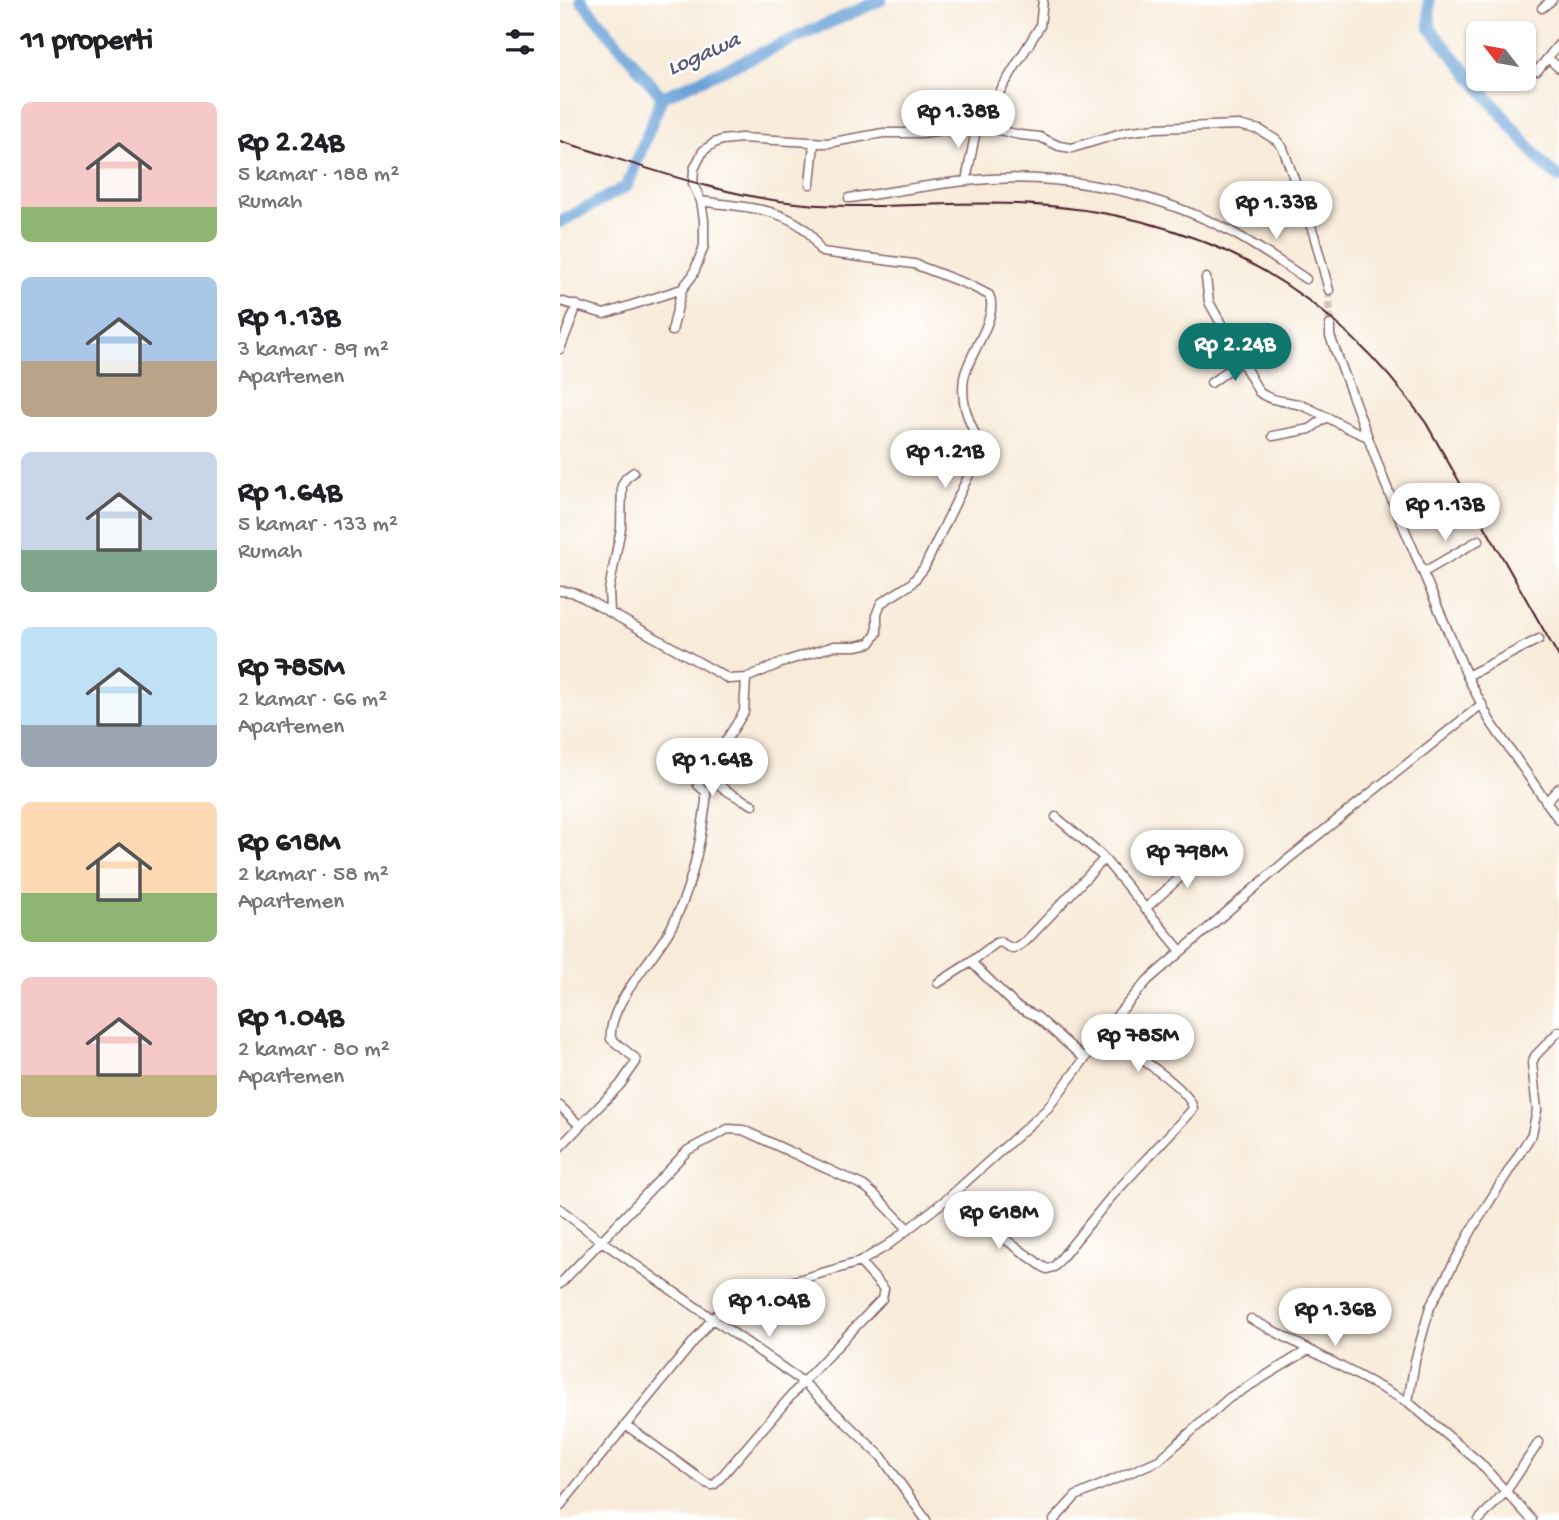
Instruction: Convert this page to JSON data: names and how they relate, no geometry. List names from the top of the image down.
{
  "water": ["Logawa"],
  "north": "top left",
  "page": {
    "heading": "11 properti",
    "list": [
      {
        "name": "Rp 2.24B",
        "note": "5 kamar · 188 m² · Rumah"
      },
      {
        "name": "Rp 1.13B",
        "note": "3 kamar · 89 m² · Apartemen"
      },
      {
        "name": "Rp 1.64B",
        "note": "5 kamar · 133 m² · Rumah"
      },
      {
        "name": "Rp 785M",
        "note": "2 kamar · 66 m² · Apartemen"
      },
      {
        "name": "Rp 618M",
        "note": "2 kamar · 58 m² · Apartemen"
      },
      {
        "name": "Rp 1.04B",
        "note": "2 kamar · 80 m² · Apartemen"
      }
    ],
    "price": [
      "Rp 1.38B",
      "Rp 1.33B",
      "Rp 2.24B",
      "Rp 1.21B",
      "Rp 1.13B",
      "Rp 1.64B",
      "Rp 798M",
      "Rp 785M",
      "Rp 618M",
      "Rp 1.04B",
      "Rp 1.36B"
    ]
  }
}
